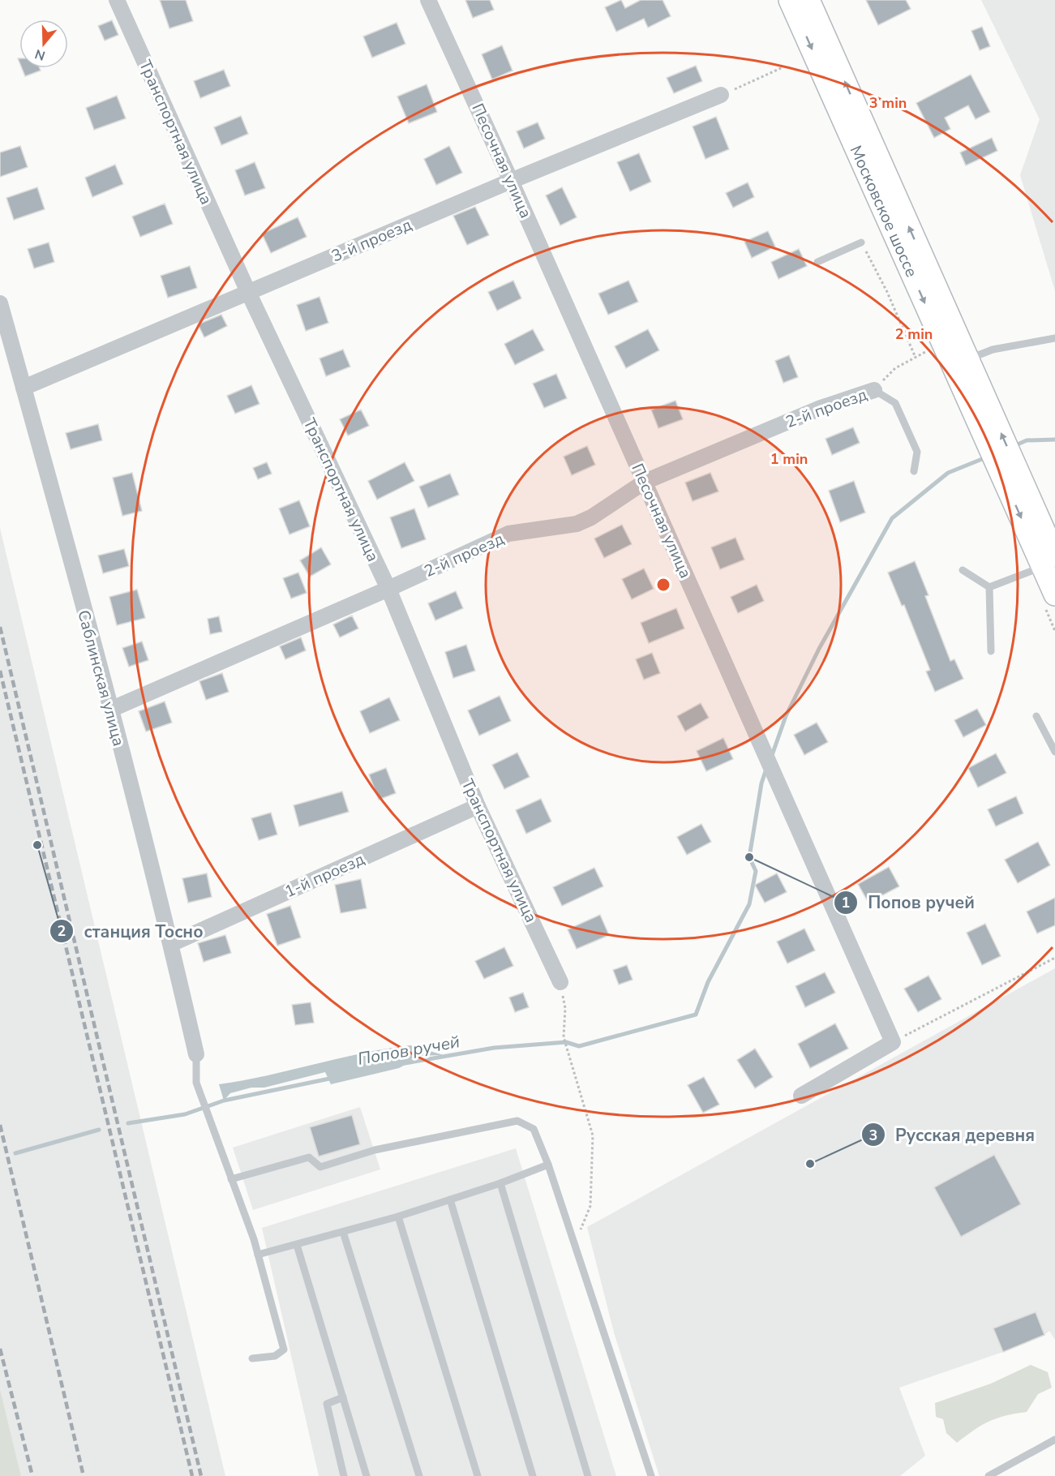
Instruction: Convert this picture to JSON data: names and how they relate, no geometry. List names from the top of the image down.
{
  "streets": {
    "main road": ["Московское шоссе"],
    "street": [
      "Транспортная улица",
      "Песочная улица",
      "3-й проезд",
      "2-й проезд",
      "Саблинская улица",
      "1-й проезд"
    ]
  },
  "crossings": [
    ["Транспортная улица", "3-й проезд"],
    ["Транспортная улица", "2-й проезд"],
    ["Транспортная улица", "1-й проезд"],
    ["Песочная улица", "3-й проезд"],
    ["Песочная улица", "2-й проезд"],
    ["3-й проезд", "Саблинская улица"],
    ["2-й проезд", "Саблинская улица"],
    ["Саблинская улица", "1-й проезд"]
  ],
  "water": ["Попов ручей"],
  "places": ["станция Тосно", "Попов ручей", "Русская деревня"],
  "north": "bottom",
  "rings": ["3 min", "2 min", "1 min"]
}
